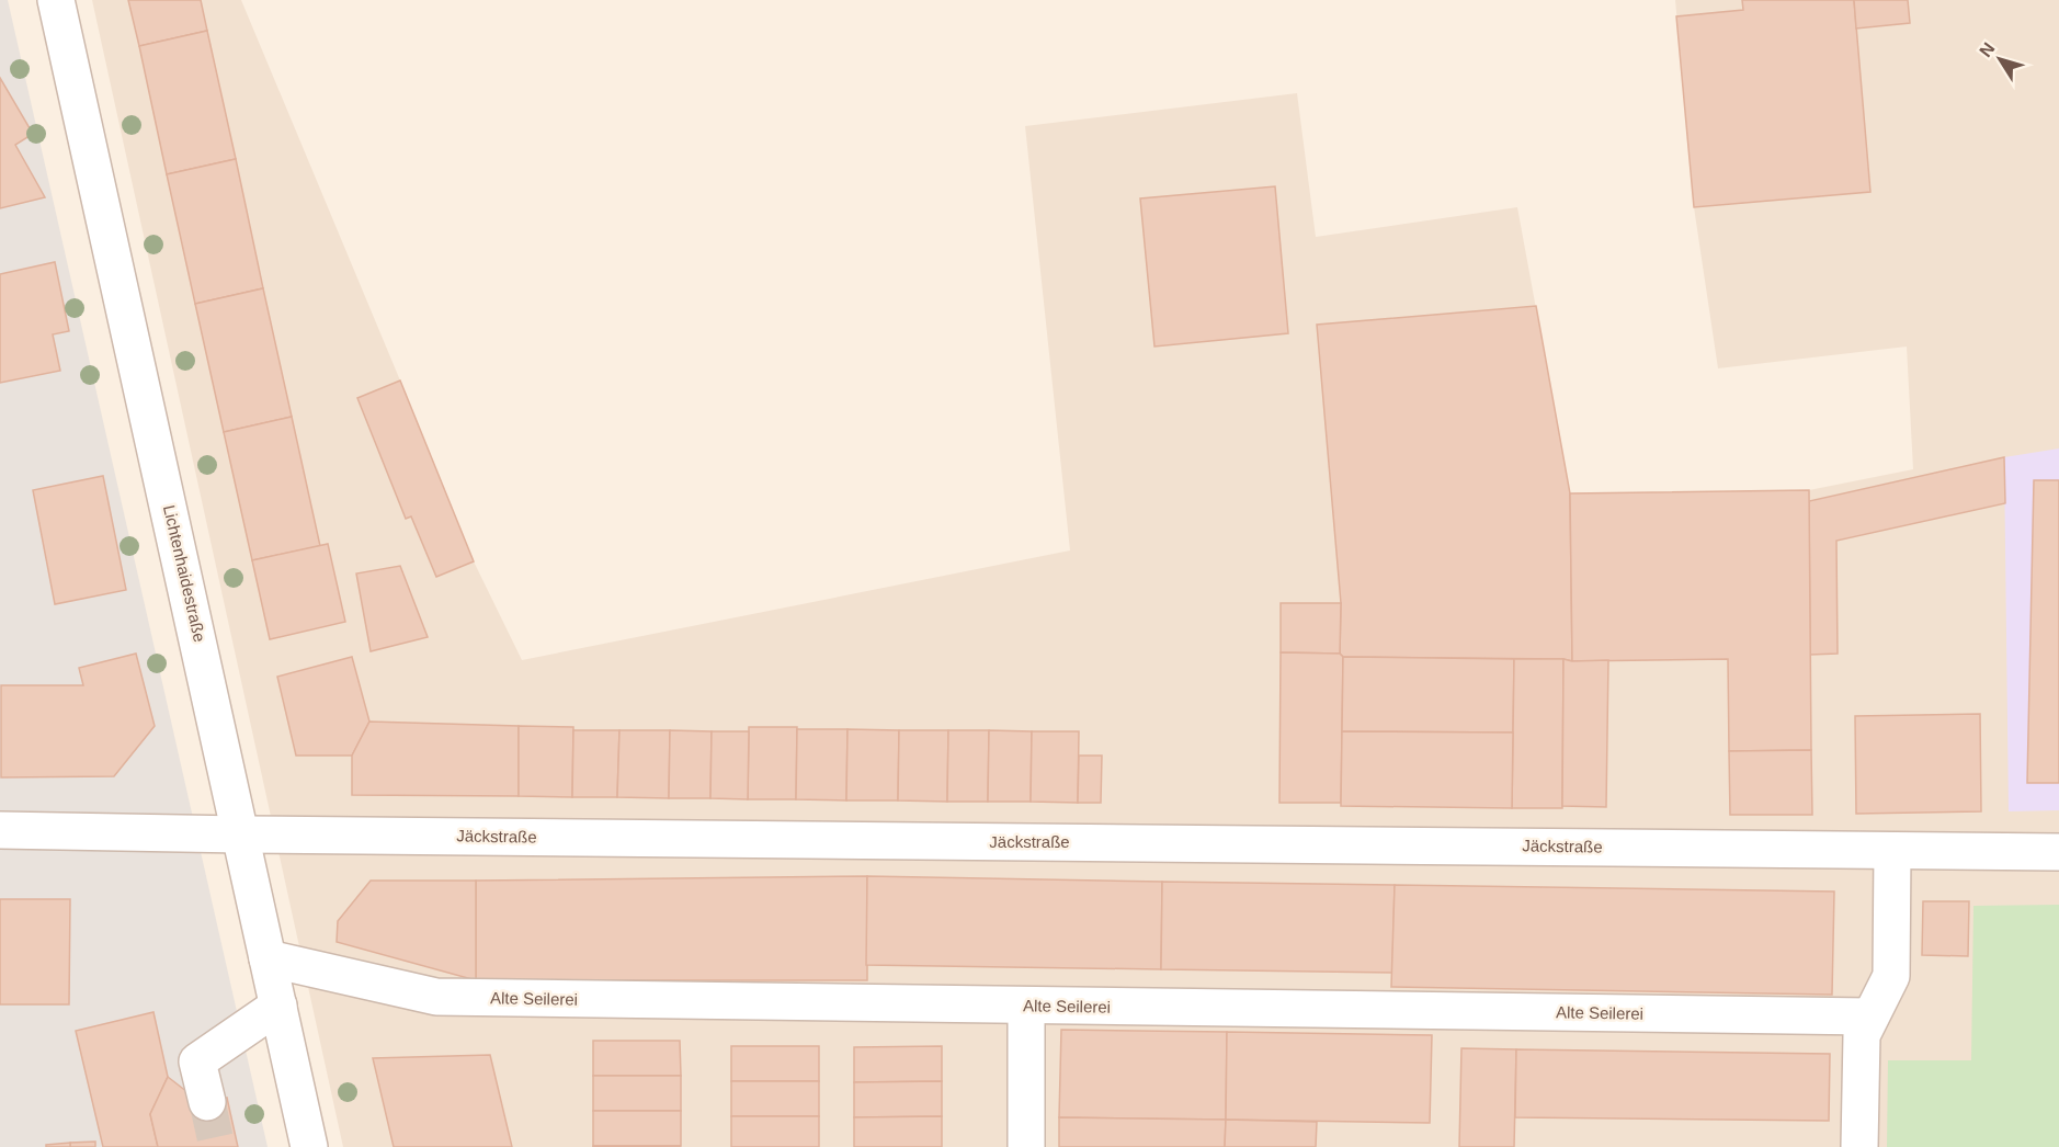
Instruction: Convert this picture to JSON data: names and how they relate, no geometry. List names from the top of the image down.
{
  "streets": {
    "street": ["Lichtenhaidestraße", "Jäckstraße", "Alte Seilerei"]
  },
  "crossings": [
    ["Lichtenhaidestraße", "Jäckstraße"],
    ["Lichtenhaidestraße", "Alte Seilerei"]
  ],
  "north": "top left"
}
